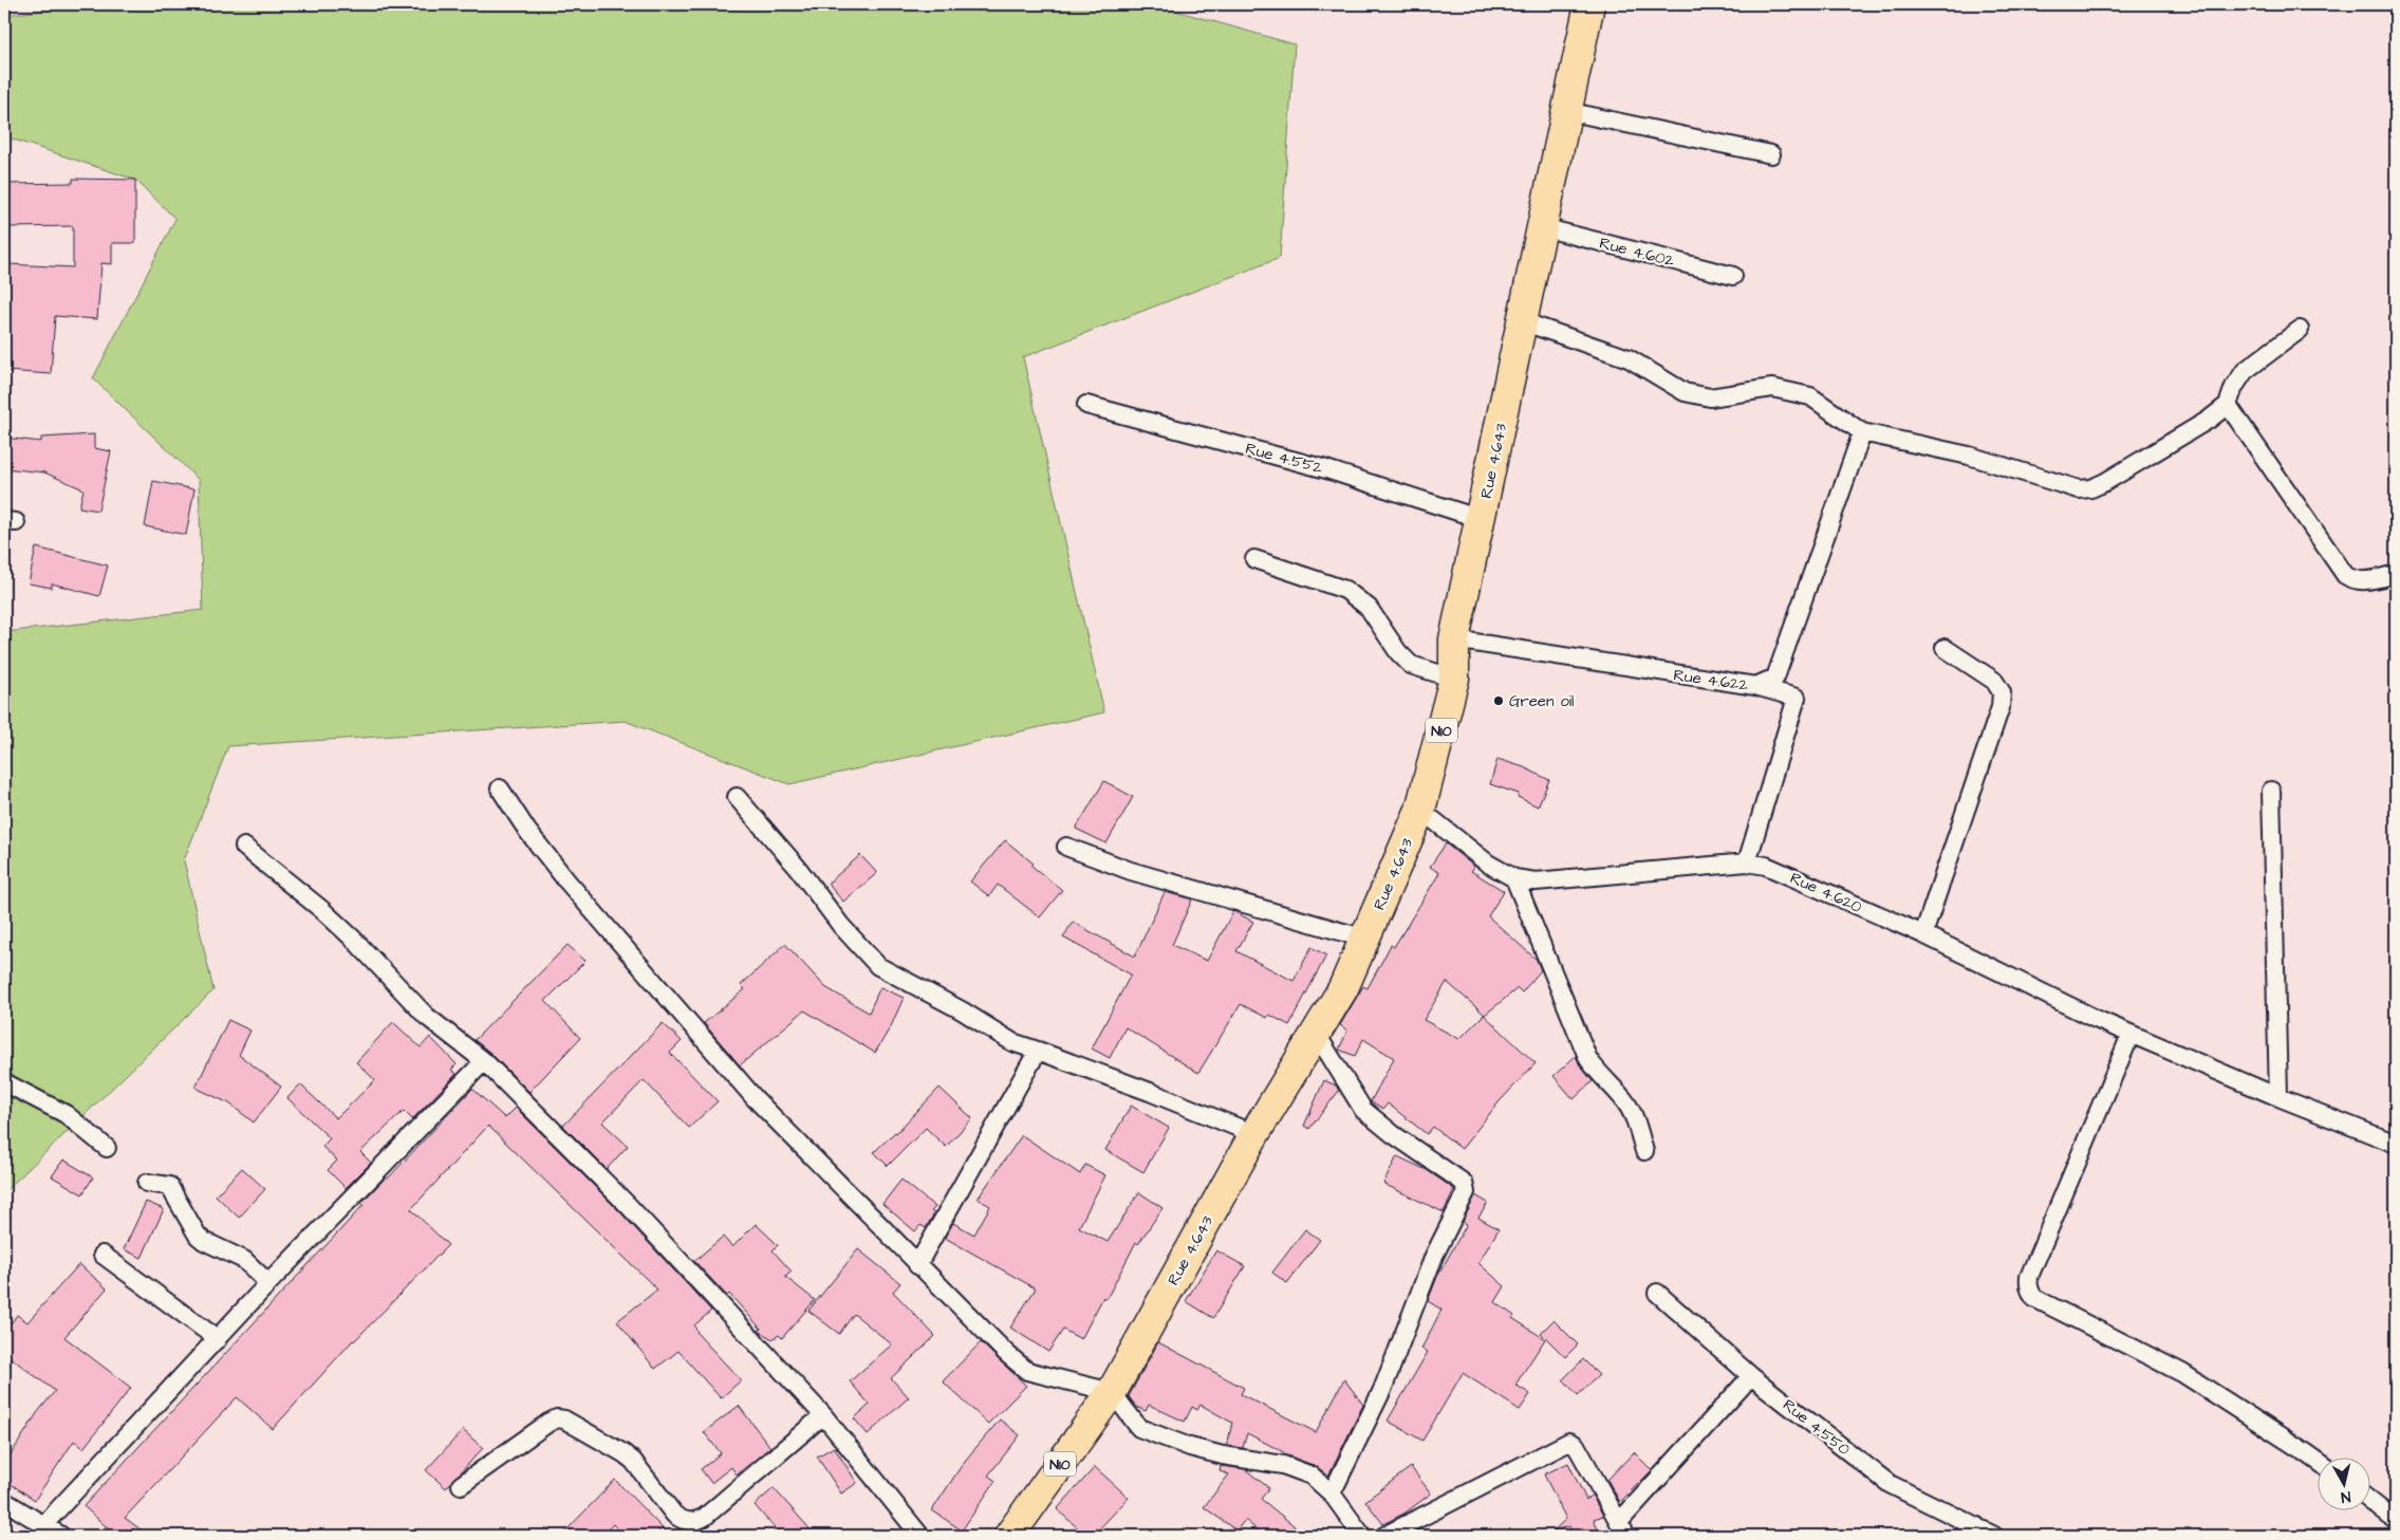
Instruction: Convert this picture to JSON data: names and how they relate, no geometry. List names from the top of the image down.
{
  "streets": {
    "highway": ["Rue 4.643", "N10"],
    "street": [
      "Rue 4.602",
      "Rue 4.552",
      "Rue 4.622",
      "Rue 4.620",
      "Rue 4.550"
    ]
  },
  "crossings": [
    ["Rue 4.602", "Rue 4.643"],
    ["Rue 4.552", "Rue 4.643"],
    ["Rue 4.643", "Rue 4.622"],
    ["Rue 4.643", "N10"],
    ["Rue 4.643", "Rue 4.620"],
    ["Rue 4.622", "Rue 4.620"]
  ],
  "places": ["Green oil"],
  "north": "bottom"
}
